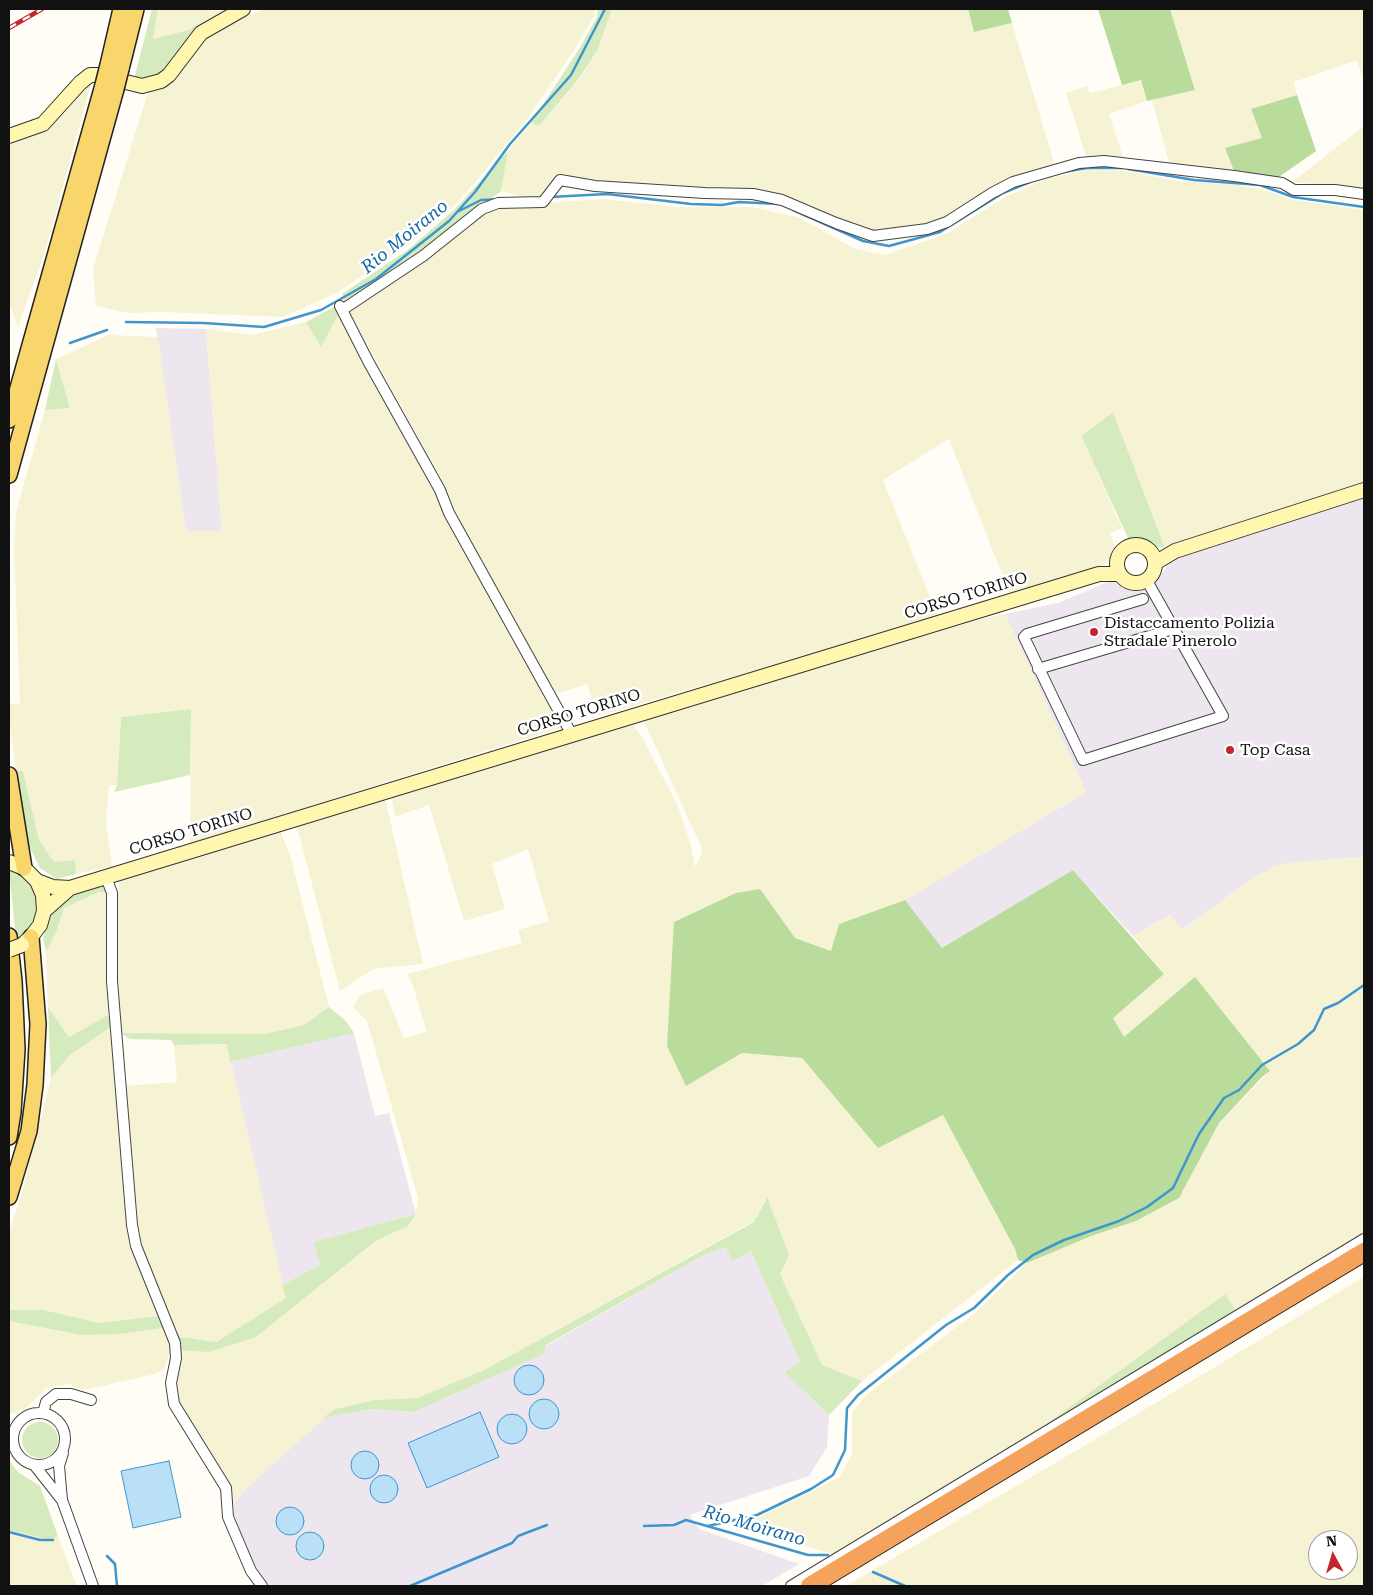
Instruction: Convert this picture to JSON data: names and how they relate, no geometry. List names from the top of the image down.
{
  "streets": {
    "main road": ["CORSO TORINO"]
  },
  "water": ["Rio Moirano"],
  "places": ["Distaccamento Polizia Stradale Pinerolo", "Top Casa"],
  "north": "top"
}
